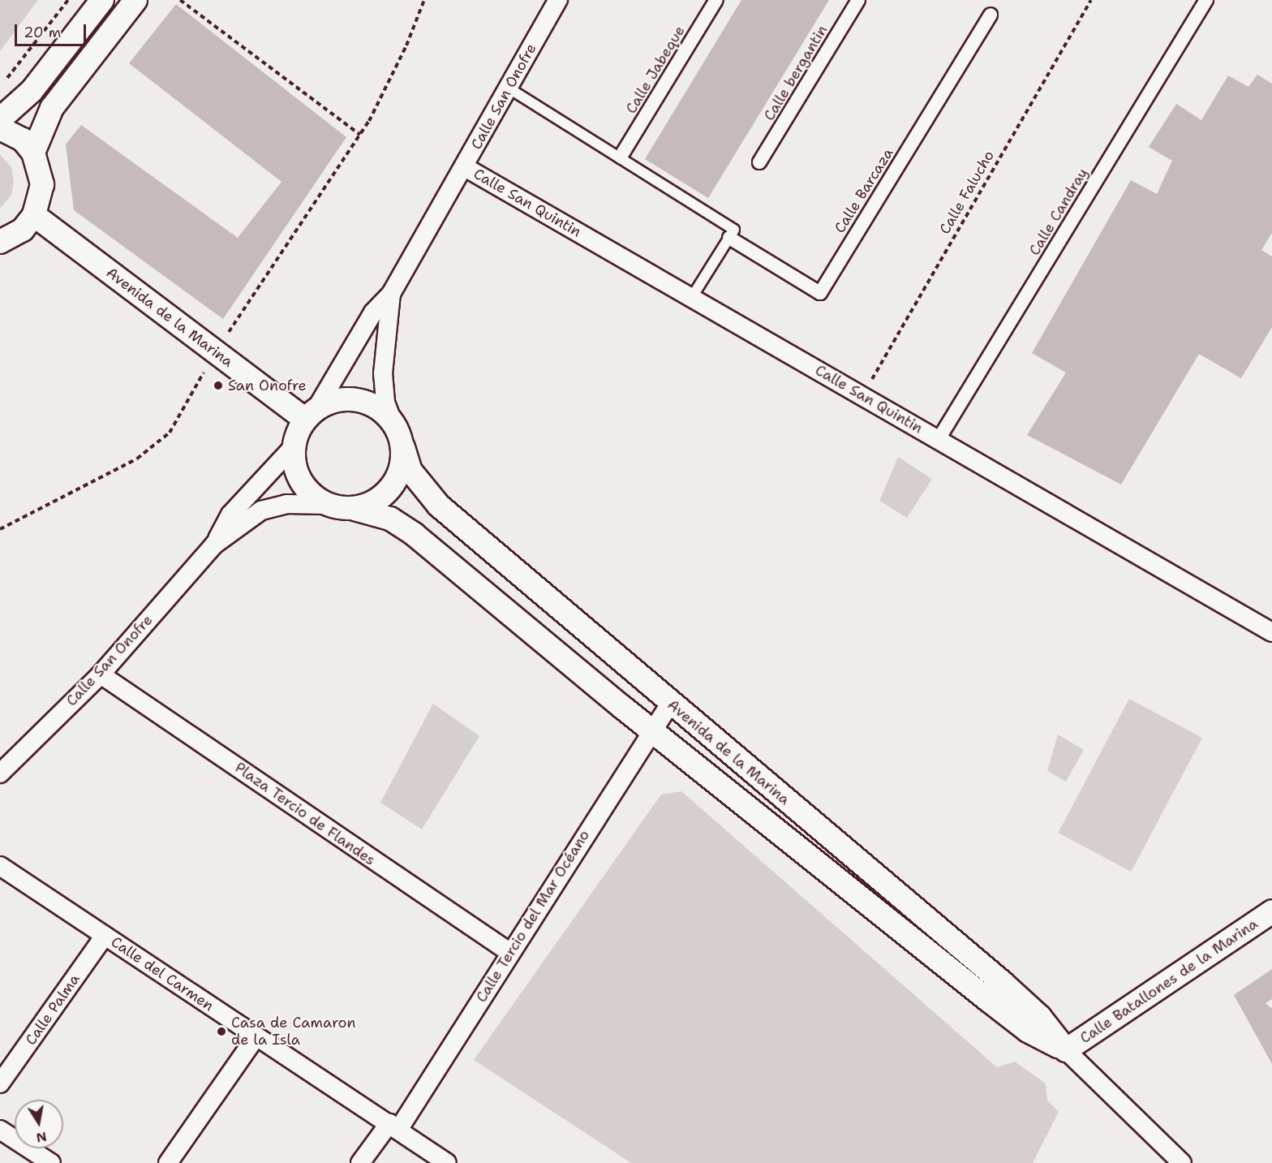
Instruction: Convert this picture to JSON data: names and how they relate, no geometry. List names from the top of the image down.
{
  "streets": {
    "street": [
      "Calle Jabeque",
      "Calle bergantin",
      "Calle San Onofre",
      "Calle Barcaza",
      "Calle San Quintin",
      "Calle Candray",
      "Avenida de la Marina",
      "Plaza Tercio de Flandes",
      "Calle Tercio del Mar Océano",
      "Calle del Carmen",
      "Calle Batallones de la Marina",
      "Calle Palma"
    ],
    "path": ["Calle Falucho"]
  },
  "crossings": [
    ["Calle Jabeque", "Calle Barcaza"],
    ["Calle San Onofre", "Calle Barcaza"],
    ["Calle San Onofre", "Calle San Quintin"],
    ["Calle San Onofre", "Plaza Tercio de Flandes"],
    ["Calle Falucho", "Calle San Quintin"],
    ["Calle San Quintin", "Calle Candray"],
    ["Avenida de la Marina", "Calle Tercio del Mar Océano"],
    ["Avenida de la Marina", "Calle Batallones de la Marina"],
    ["Plaza Tercio de Flandes", "Calle Tercio del Mar Océano"],
    ["Calle Tercio del Mar Océano", "Calle del Carmen"],
    ["Calle del Carmen", "Calle Palma"]
  ],
  "places": ["San Onofre", "Casa de Camaron de la Isla"],
  "scale_bar": "20 m",
  "north": "bottom"
}
